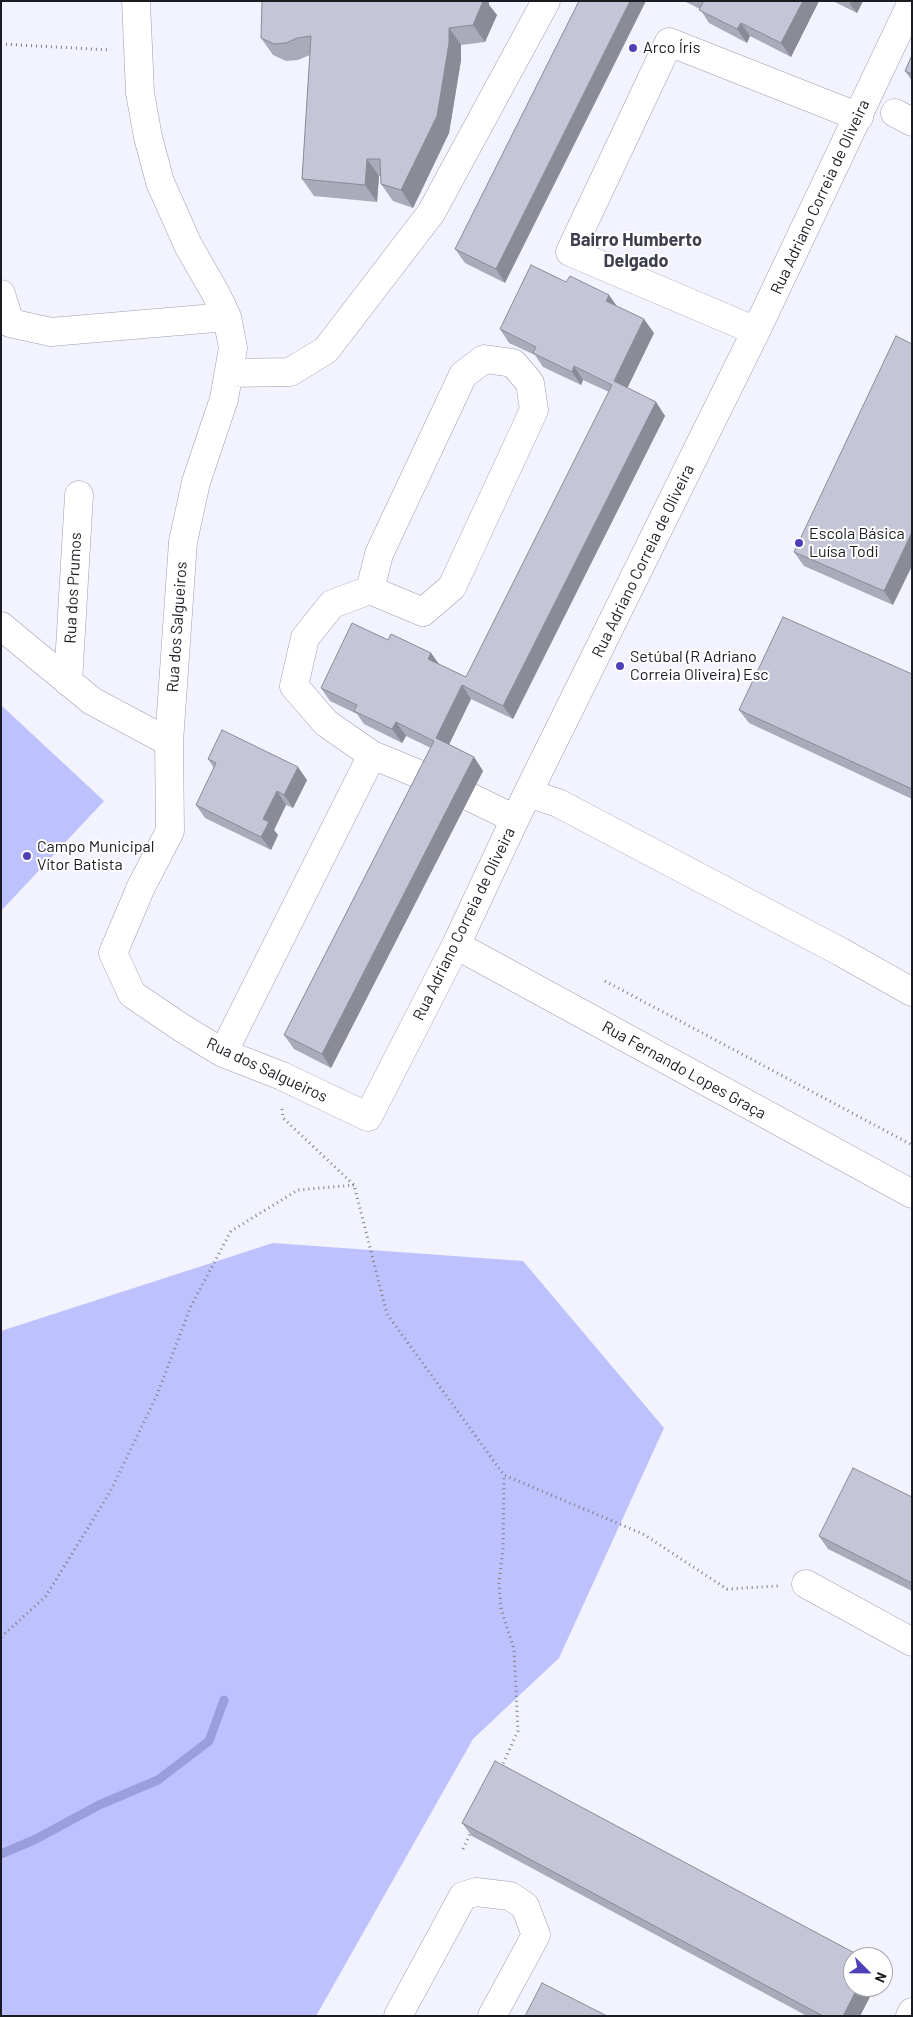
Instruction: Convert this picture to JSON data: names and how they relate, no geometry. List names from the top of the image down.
{
  "streets": {
    "street": [
      "Rua Adriano Correia de Oliveira",
      "Rua dos Prumos",
      "Rua dos Salgueiros",
      "Rua Fernando Lopes Graça"
    ]
  },
  "crossings": [
    ["Rua Adriano Correia de Oliveira", "Rua dos Salgueiros"],
    ["Rua Adriano Correia de Oliveira", "Rua Fernando Lopes Graça"]
  ],
  "districts": ["Bairro Humberto Delgado"],
  "places": [
    "Arco Íris",
    "Escola Básica Luísa Todi",
    "Setúbal (R Adriano Correia Oliveira) Esc",
    "Campo Municipal Vítor Batista"
  ],
  "north": "bottom right"
}
